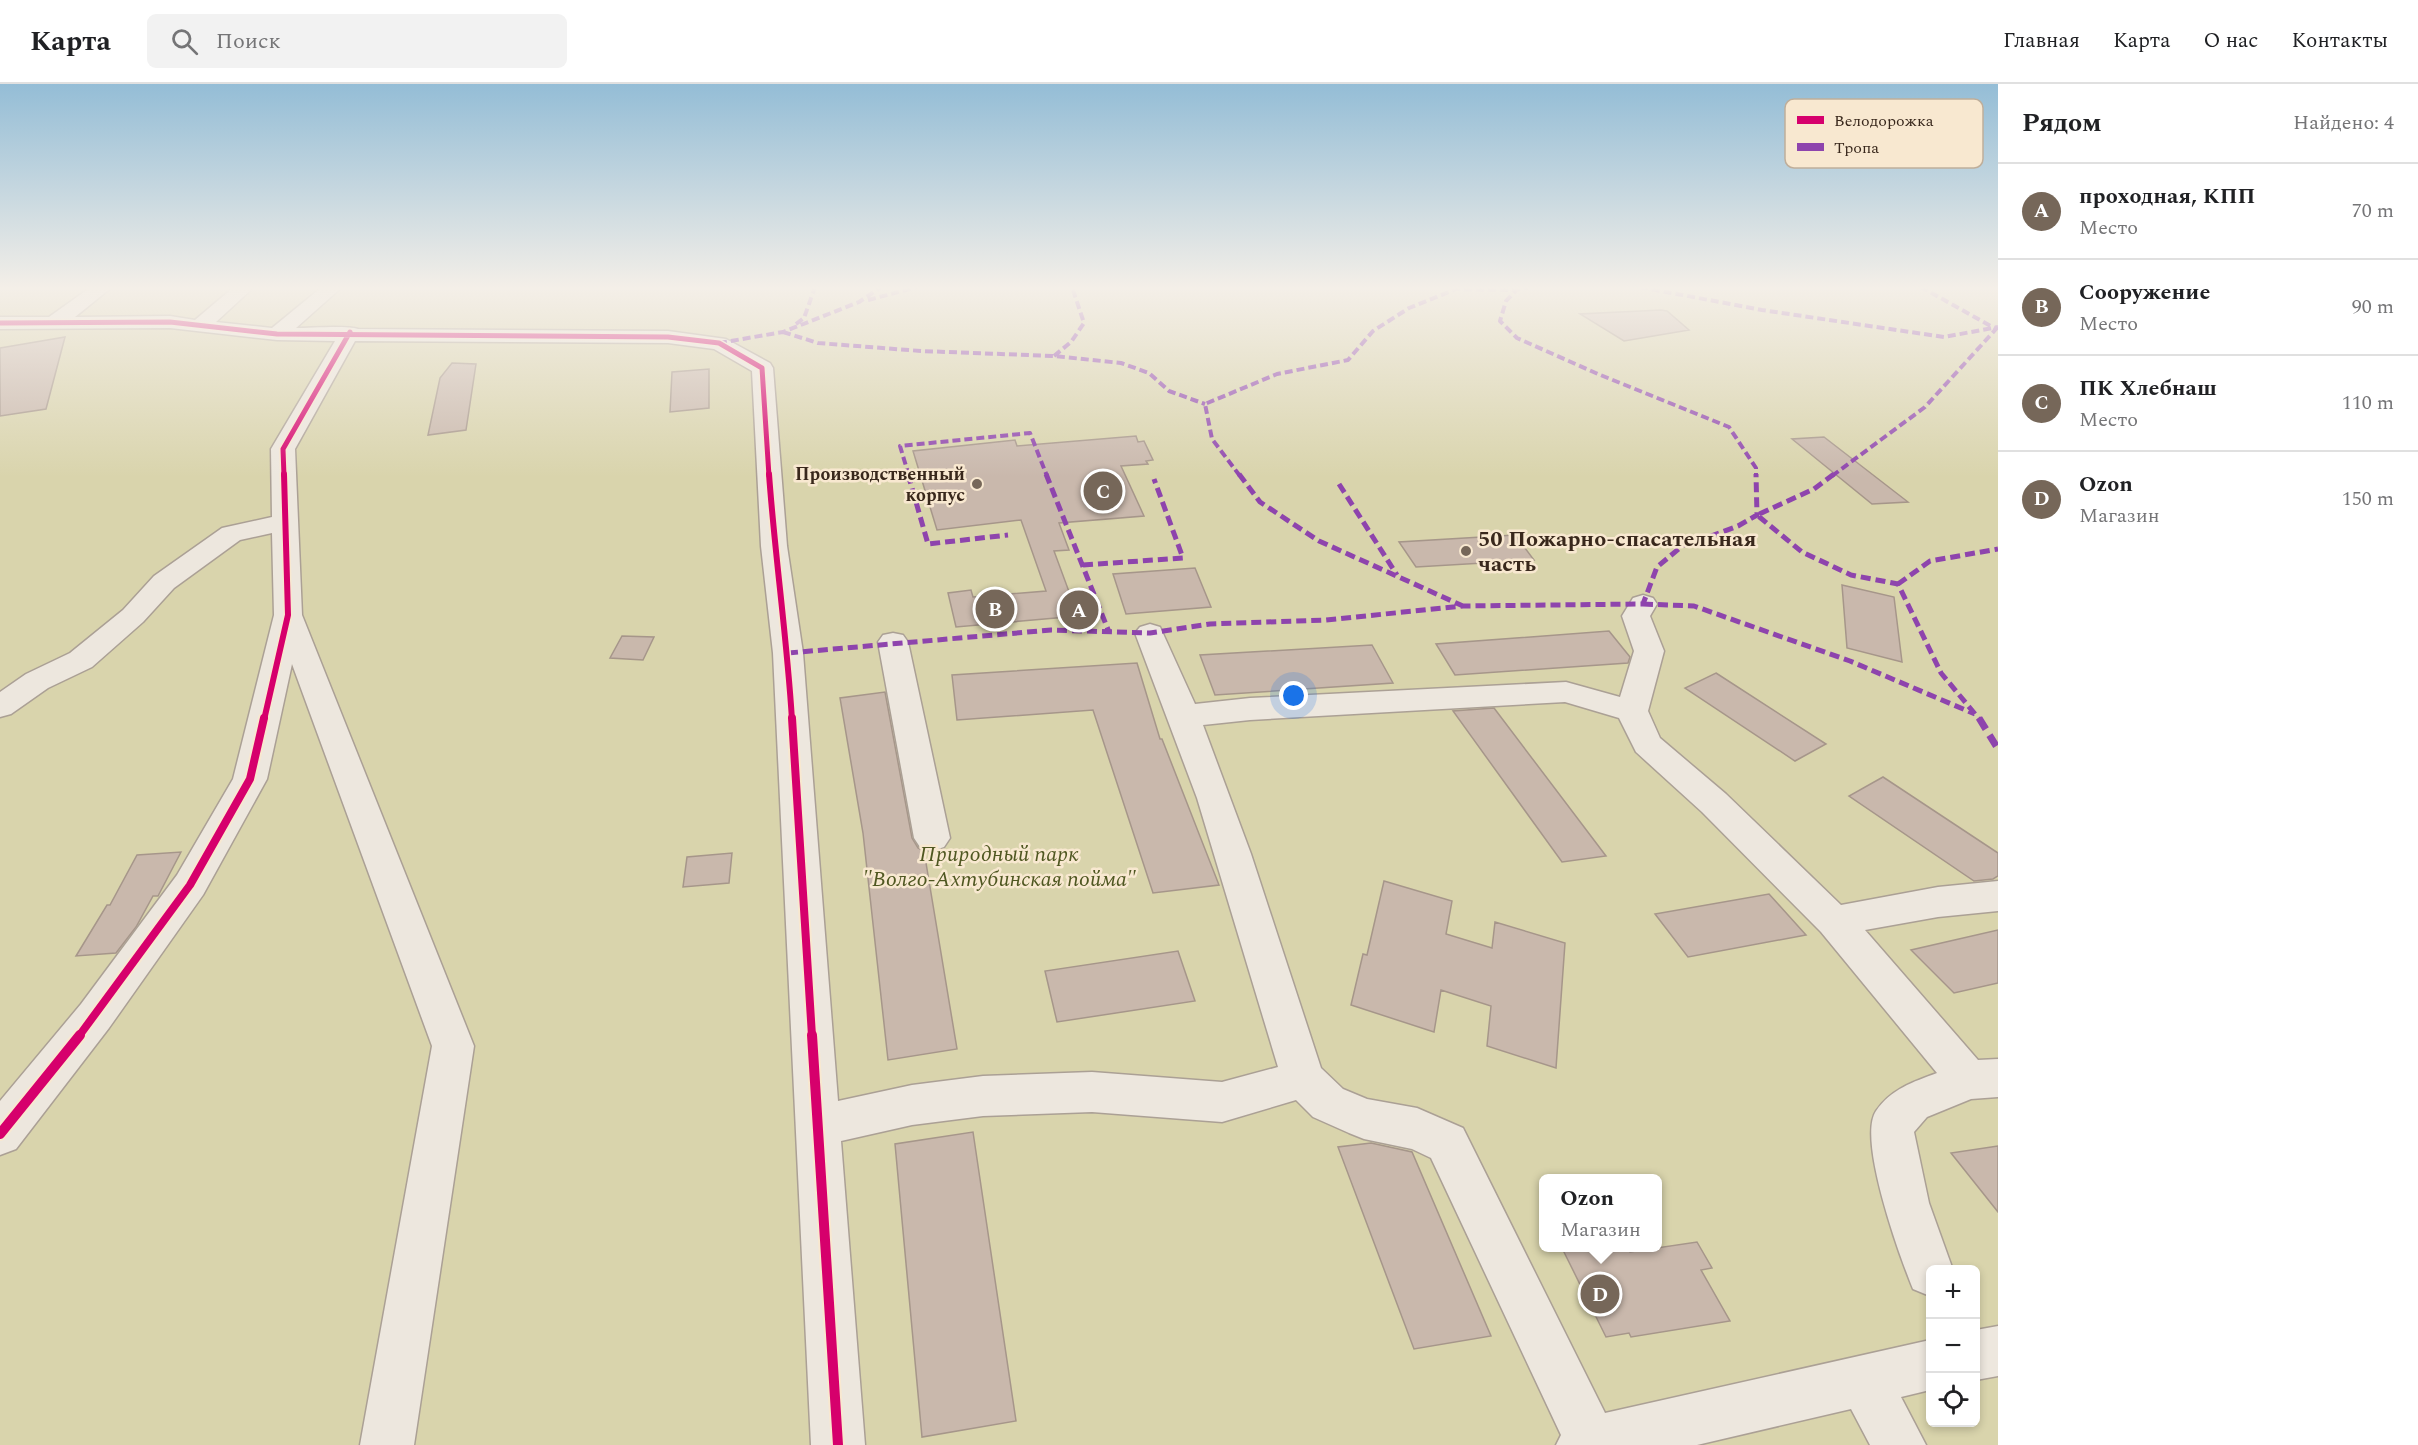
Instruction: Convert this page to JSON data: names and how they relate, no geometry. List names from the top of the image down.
{
  "parks": ["Природный парк \"Волго-Ахтубинская пойма\""],
  "places": ["Производственный корпус", "50 Пожарно-спасательная часть"],
  "legend": ["Велодорожка", "Тропа"],
  "page": {
    "header": "Карта",
    "search": "Поиск",
    "nav": [
      "Главная",
      "Карта",
      "О нас",
      "Контакты"
    ],
    "heading": ["Рядом", "Найдено: 4"],
    "list": [
      {
        "mark": "A",
        "name": "проходная, КПП",
        "note": "Место",
        "value": "70 m"
      },
      {
        "mark": "B",
        "name": "Сооружение",
        "note": "Место",
        "value": "90 m"
      },
      {
        "mark": "C",
        "name": "ПК Хлебнаш",
        "note": "Место",
        "value": "110 m"
      },
      {
        "mark": "D",
        "name": "Ozon",
        "note": "Магазин",
        "value": "150 m"
      }
    ],
    "pins": [
      "C",
      "B",
      "A",
      "D"
    ],
    "popup": ["Ozon", "Магазин"],
    "map_buttons": ["+", "−"]
  }
}
